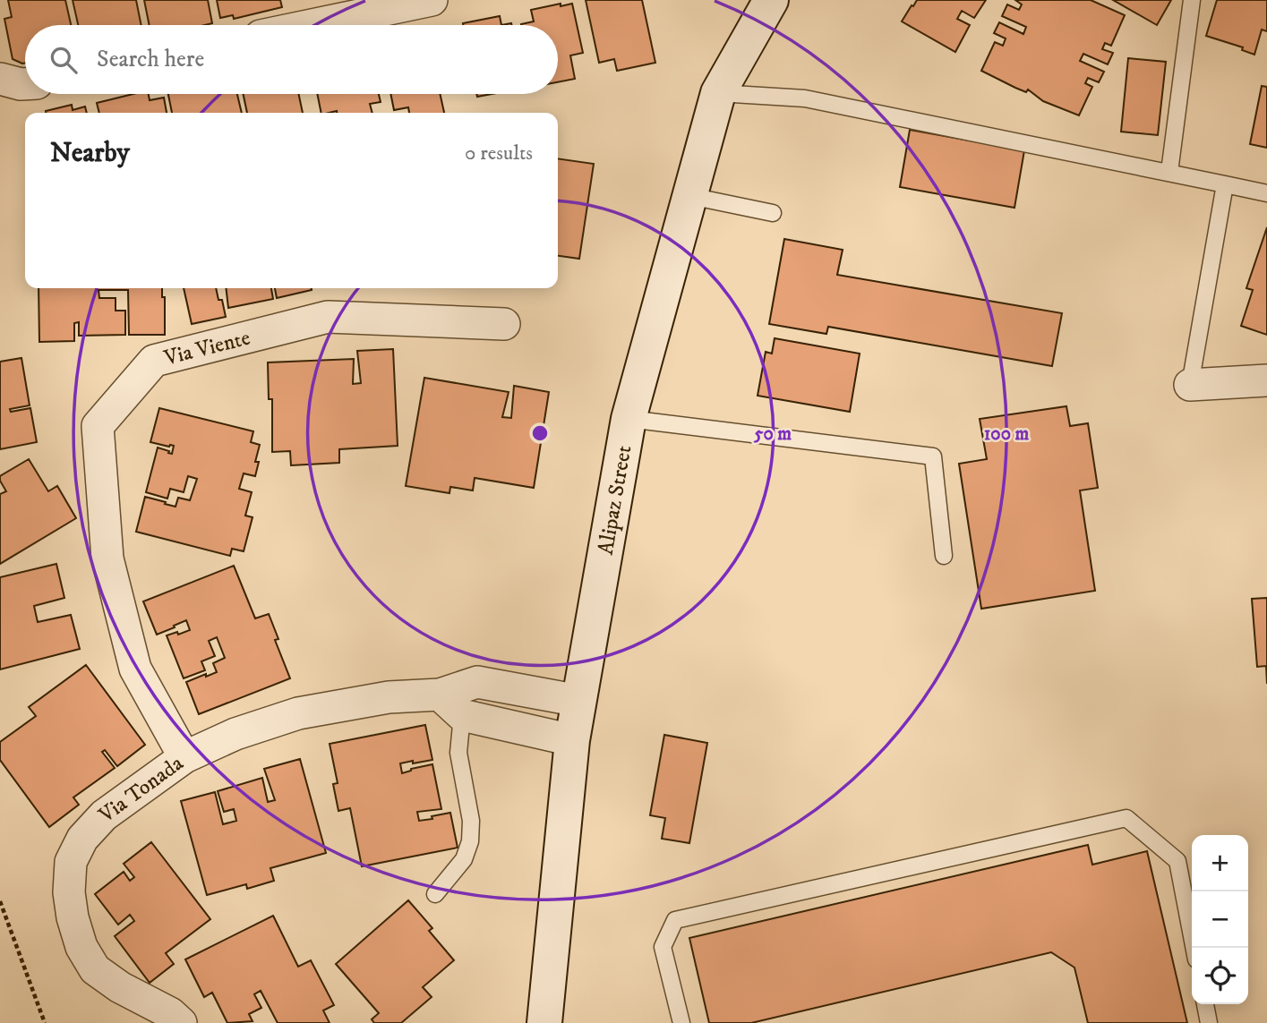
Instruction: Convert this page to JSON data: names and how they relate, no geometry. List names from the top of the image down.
{
  "streets": {
    "main road": ["Alipaz Street"],
    "street": ["Via Viente", "Via Tonada"]
  },
  "crossings": [
    ["Via Viente", "Via Tonada"],
    ["Alipaz Street", "Via Tonada"]
  ],
  "page": {
    "search": "Search here",
    "heading": ["Nearby", "0 results"],
    "map_buttons": ["+", "−"]
  },
  "rings": ["50 m", "100 m"]
}
